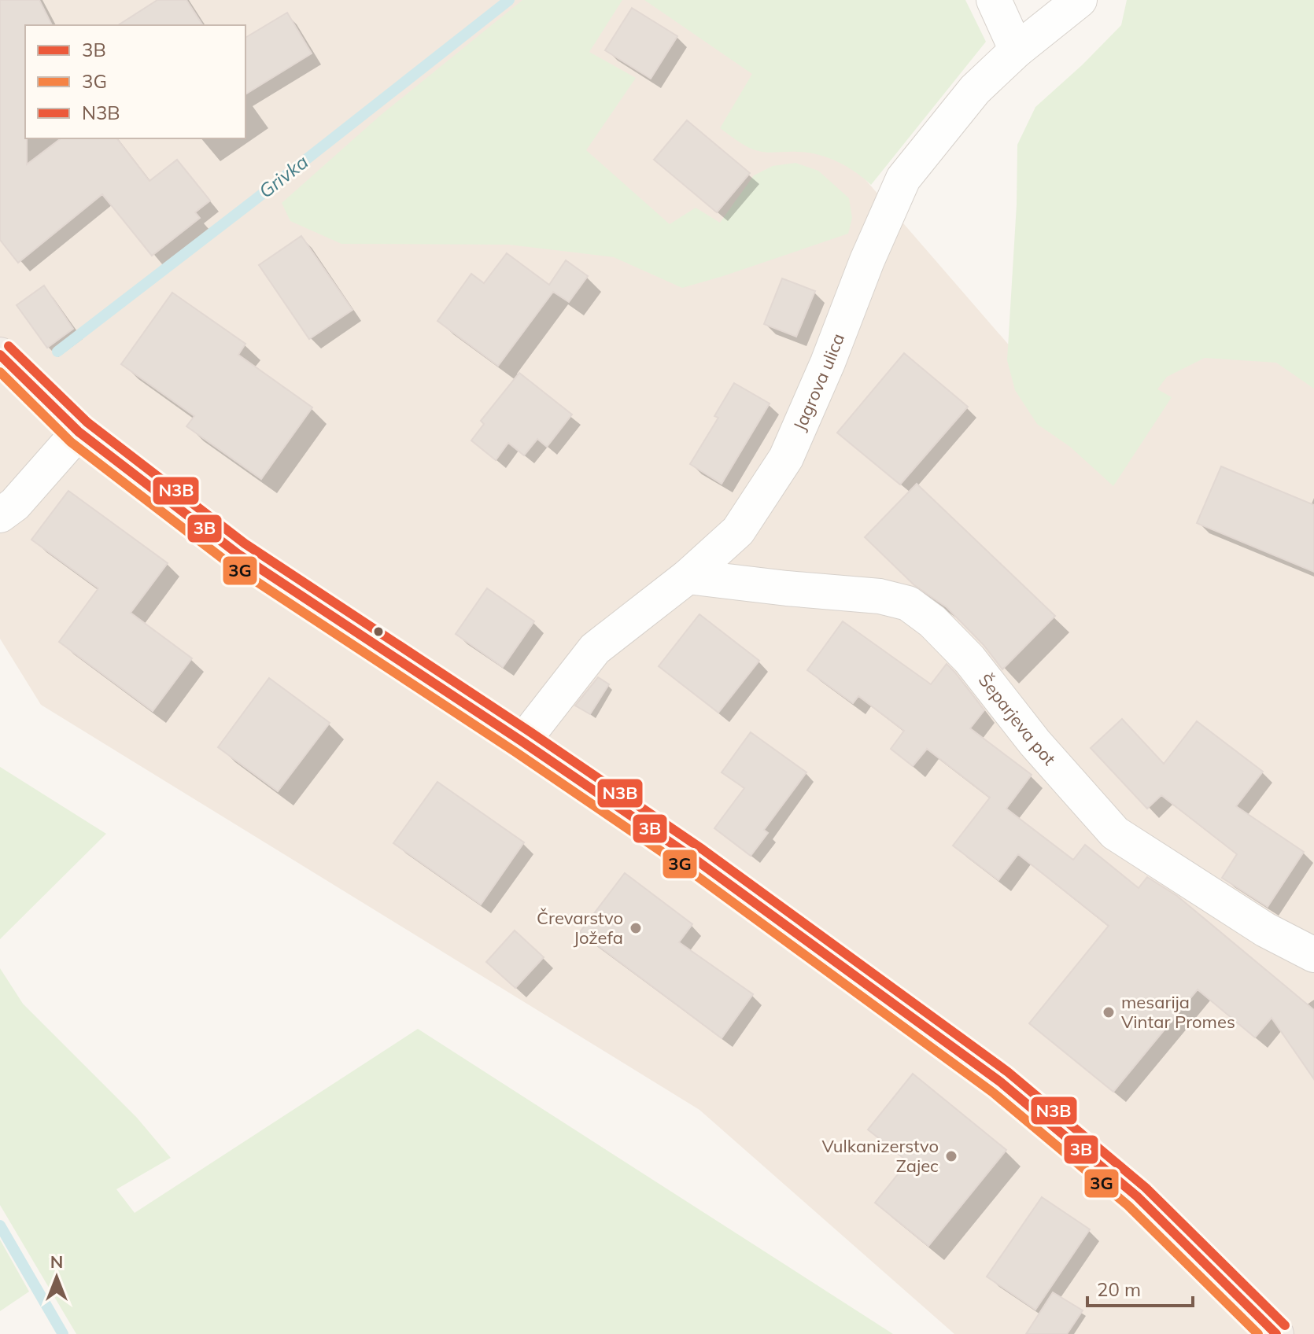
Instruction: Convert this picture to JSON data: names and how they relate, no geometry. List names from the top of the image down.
{
  "streets": {
    "street": ["Jagrova ulica", "Šeparjeva pot"]
  },
  "crossings": [
    ["Jagrova ulica", "Šeparjeva pot"]
  ],
  "water": ["Grivka"],
  "places": ["Črevarstvo Jožefa", "mesarija Vintar Promes", "Vulkanizerstvo Zajec"],
  "lines": ["transit line N3B", "transit line 3B", "transit line 3G"],
  "legend": ["3B", "3G", "N3B"],
  "scale_bar": "20 m",
  "north": "top"
}
